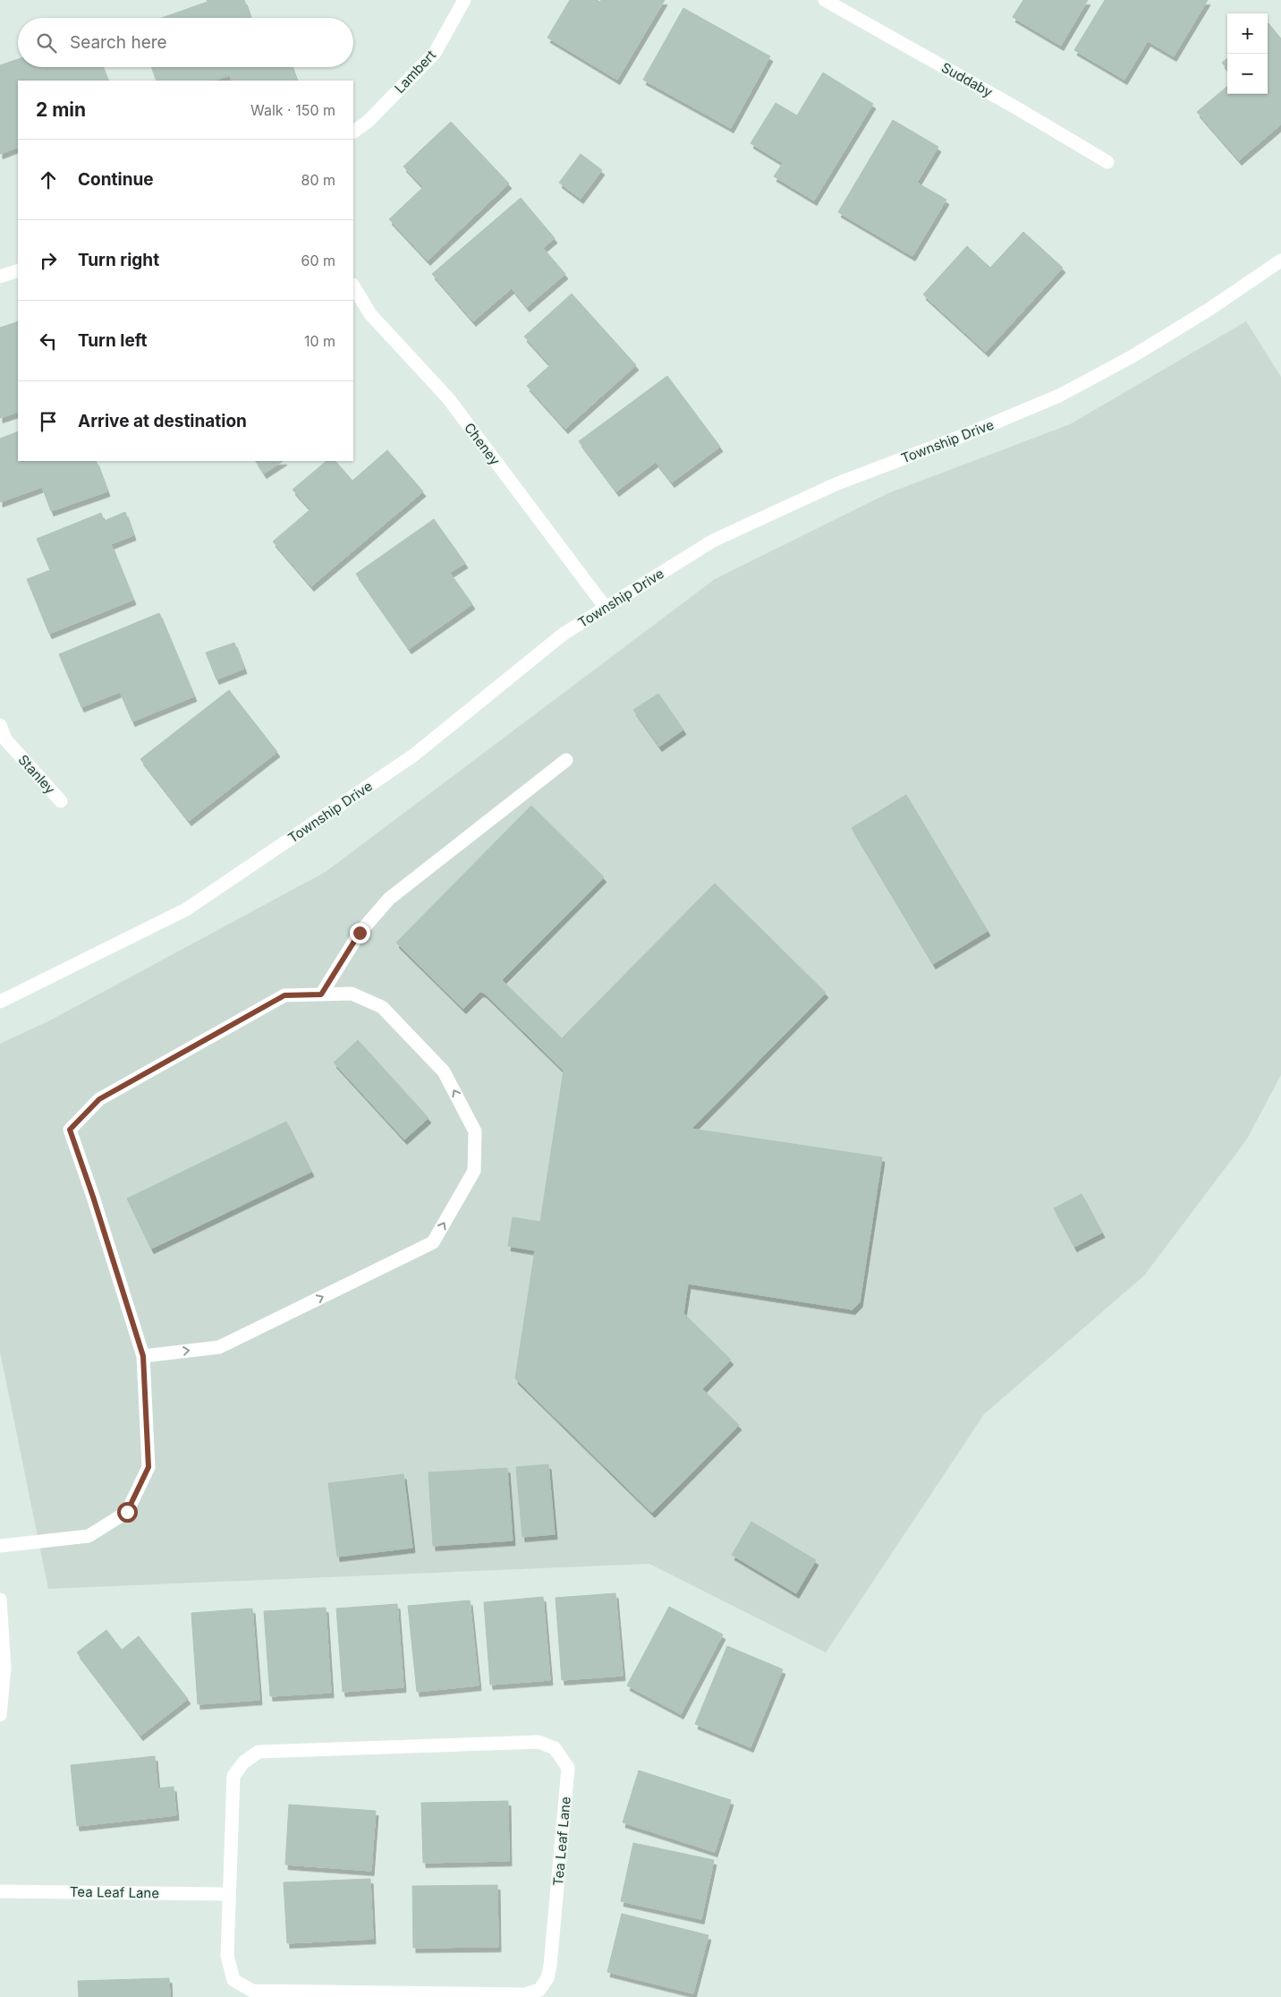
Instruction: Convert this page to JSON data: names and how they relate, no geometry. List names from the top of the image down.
{
  "streets": {
    "street": [
      "Lambert",
      "Suddaby",
      "Township Drive",
      "Cheney",
      "Stanley",
      "Tea Leaf Lane"
    ]
  },
  "crossings": [
    ["Township Drive", "Cheney"]
  ],
  "page": {
    "map_buttons": ["+", "−"],
    "search": "Search here",
    "heading": ["2 min", "Walk · 150 m"],
    "list": [
      ["Continue", "80 m"],
      ["Turn right", "60 m"],
      ["Turn left", "10 m"],
      "Arrive at destination"
    ]
  }
}
